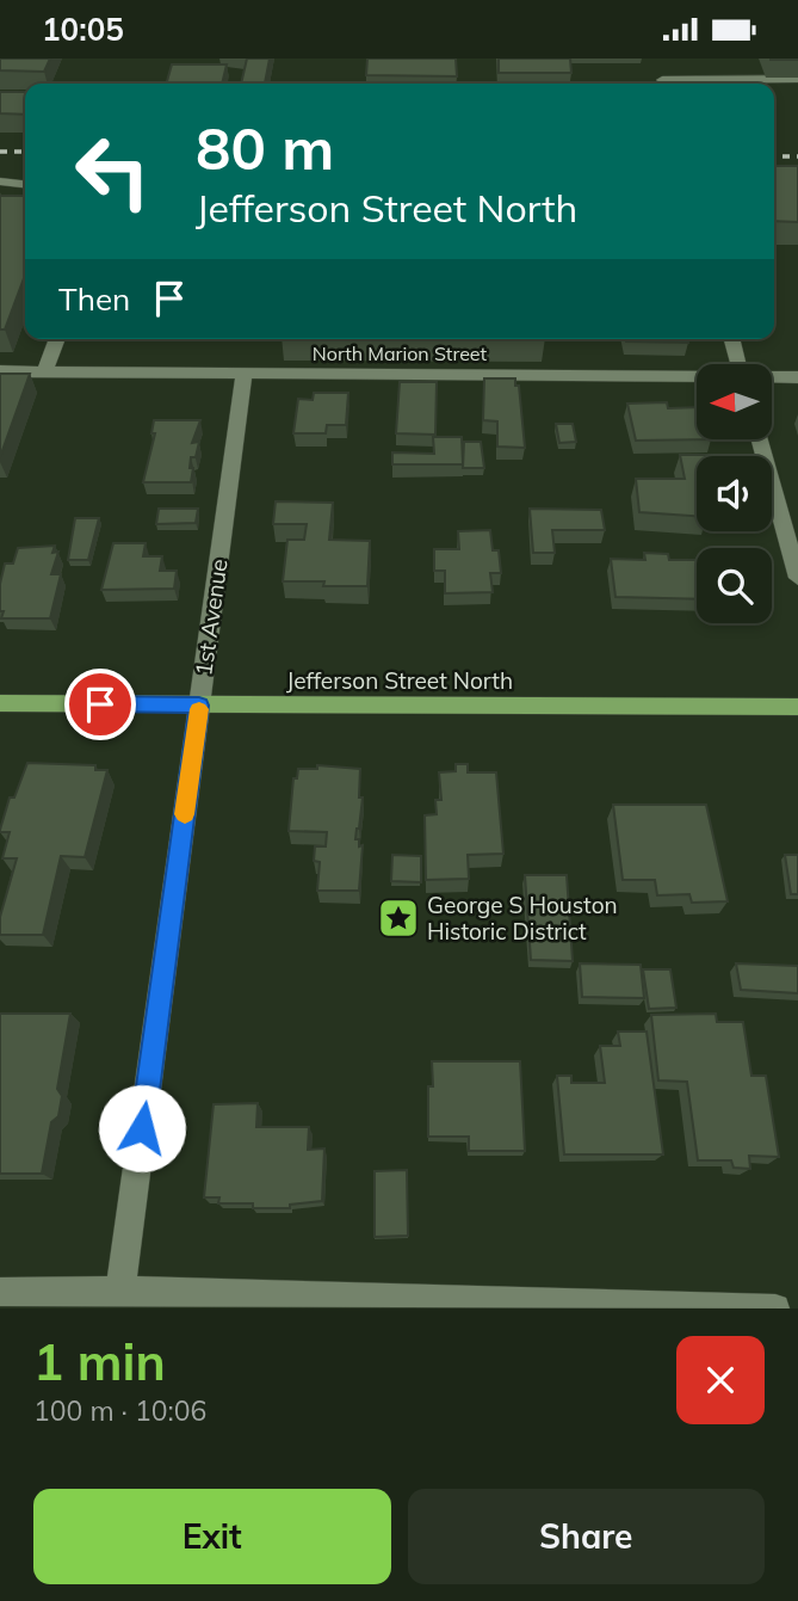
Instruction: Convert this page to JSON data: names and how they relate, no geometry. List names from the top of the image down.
{
  "streets": {
    "main road": ["Jefferson Street North"],
    "street": ["North Marion Street", "1st Avenue"]
  },
  "crossings": [
    ["North Marion Street", "1st Avenue"],
    ["1st Avenue", "Jefferson Street North"]
  ],
  "places": {
    "place": ["George S Houston Historic District"]
  },
  "north": "left",
  "page": {
    "status": "10:05",
    "turn": ["80 m", "Jefferson Street North"],
    "then": "Then",
    "heading": ["1 min", "100 m · 10:06"],
    "buttons": ["Exit", "Share"]
  }
}
